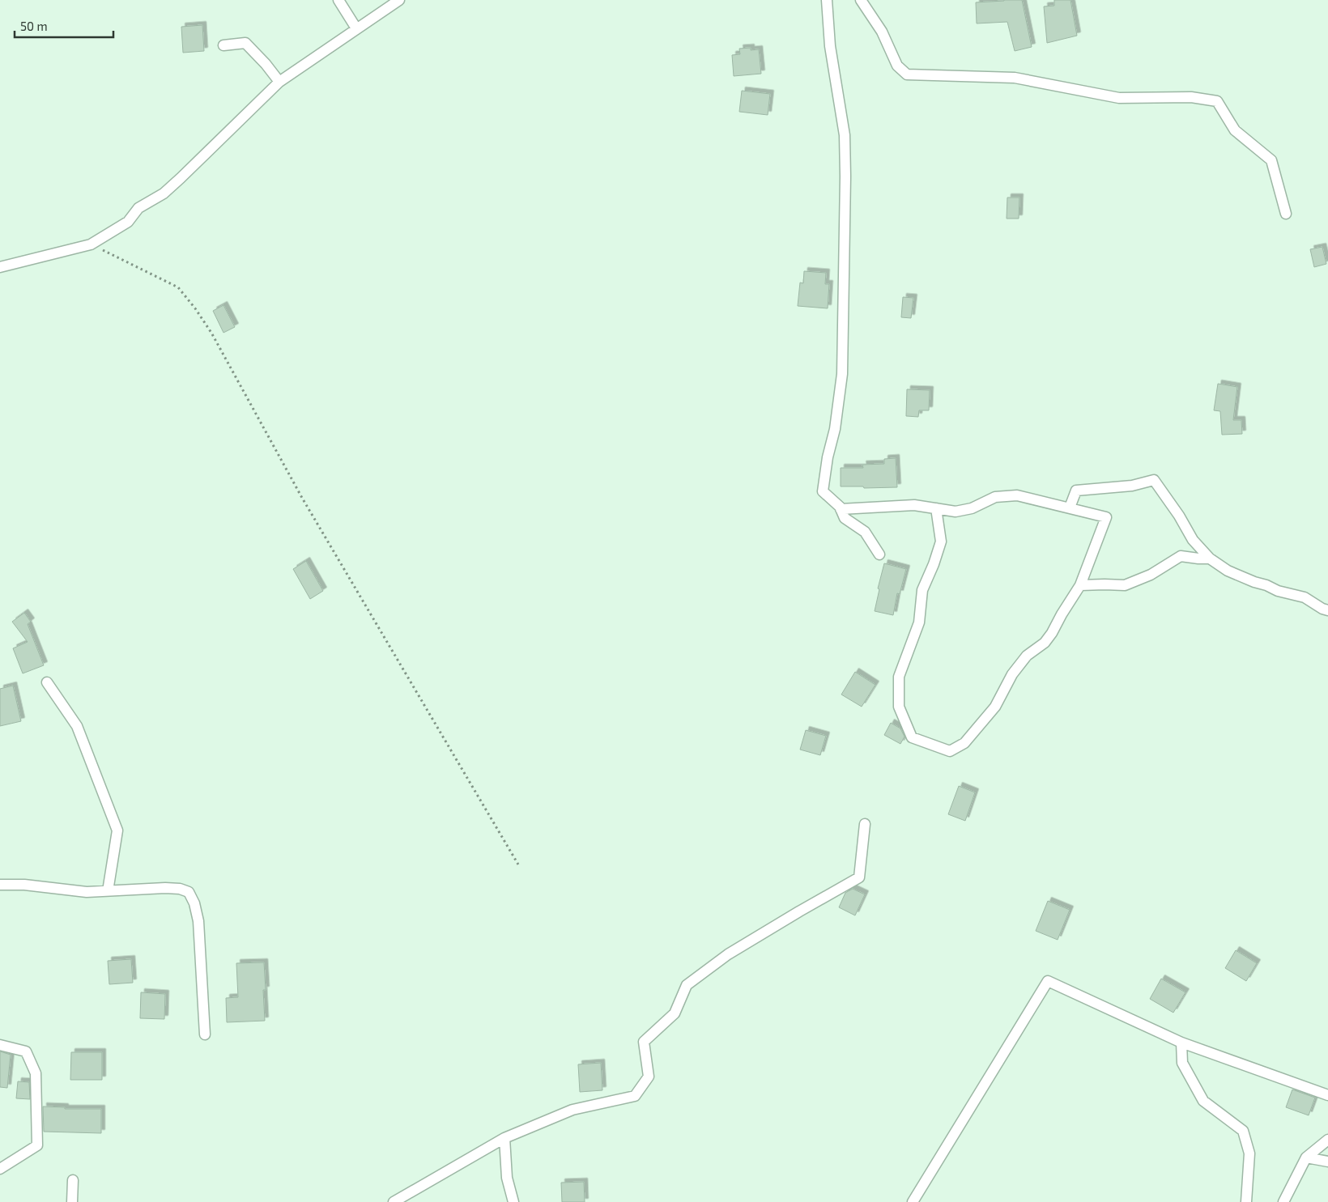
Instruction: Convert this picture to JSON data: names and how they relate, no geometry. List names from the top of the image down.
{
  "scale_bar": "50 m"
}
